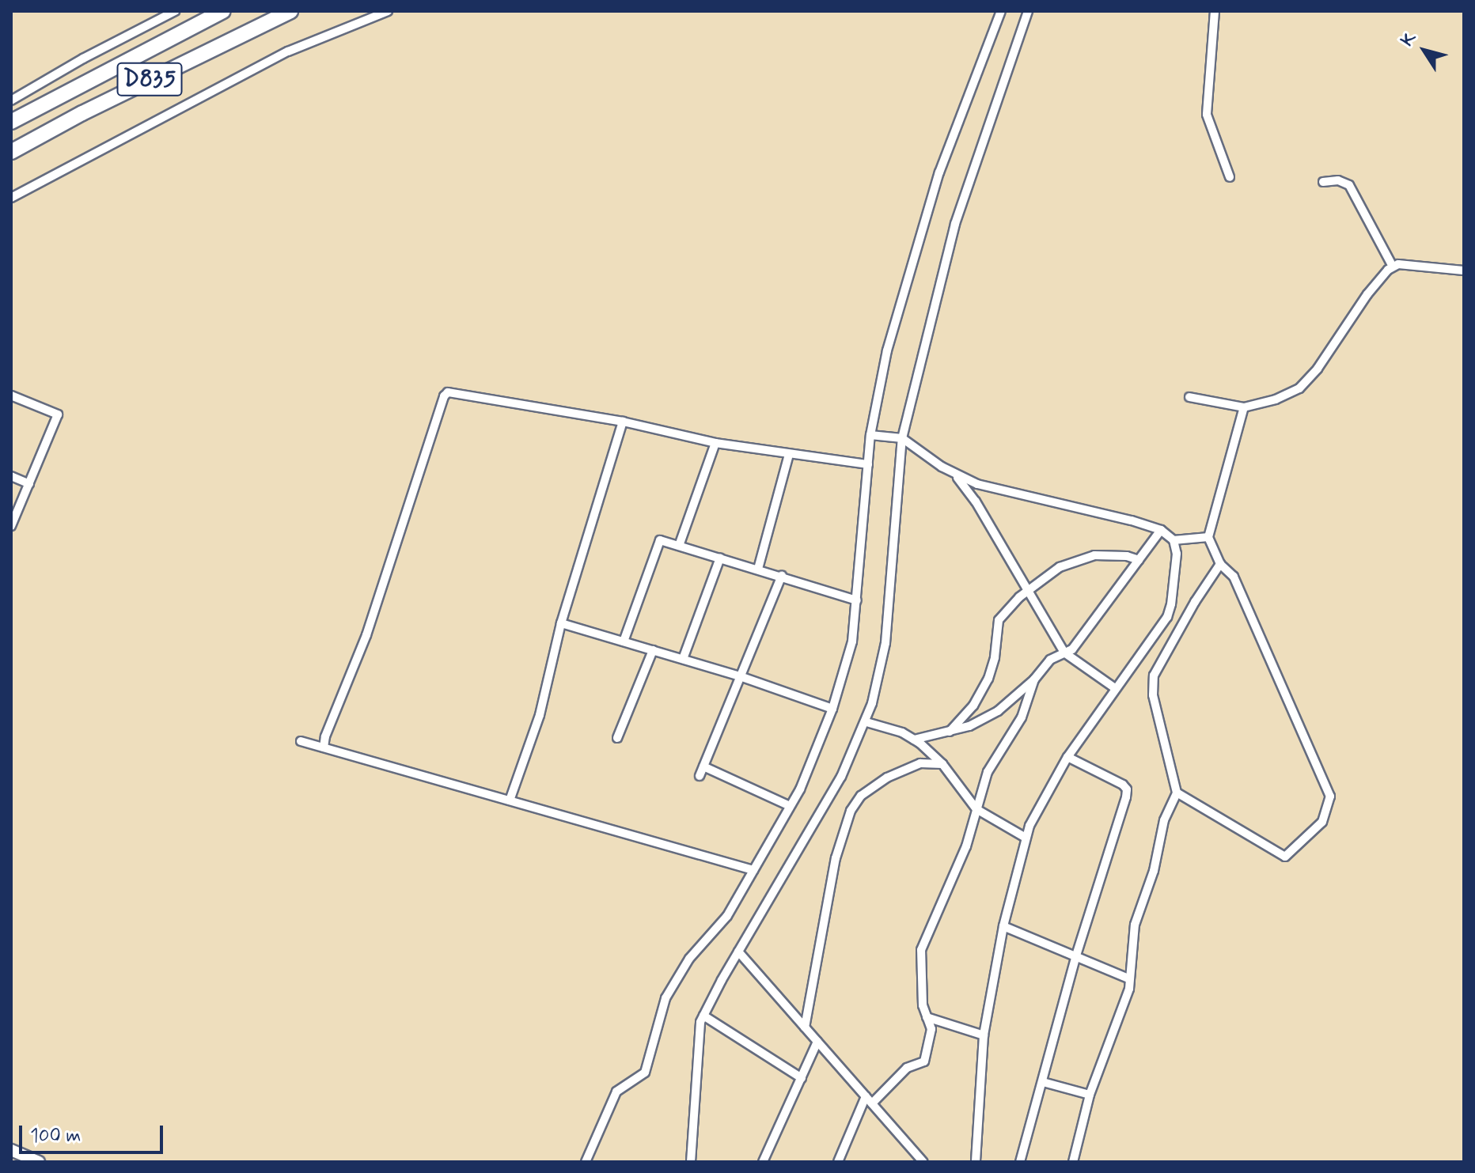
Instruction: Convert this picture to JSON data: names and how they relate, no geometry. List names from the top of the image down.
{
  "streets": {
    "highway": ["D835"]
  },
  "scale_bar": "100 m",
  "north": "top left"
}
